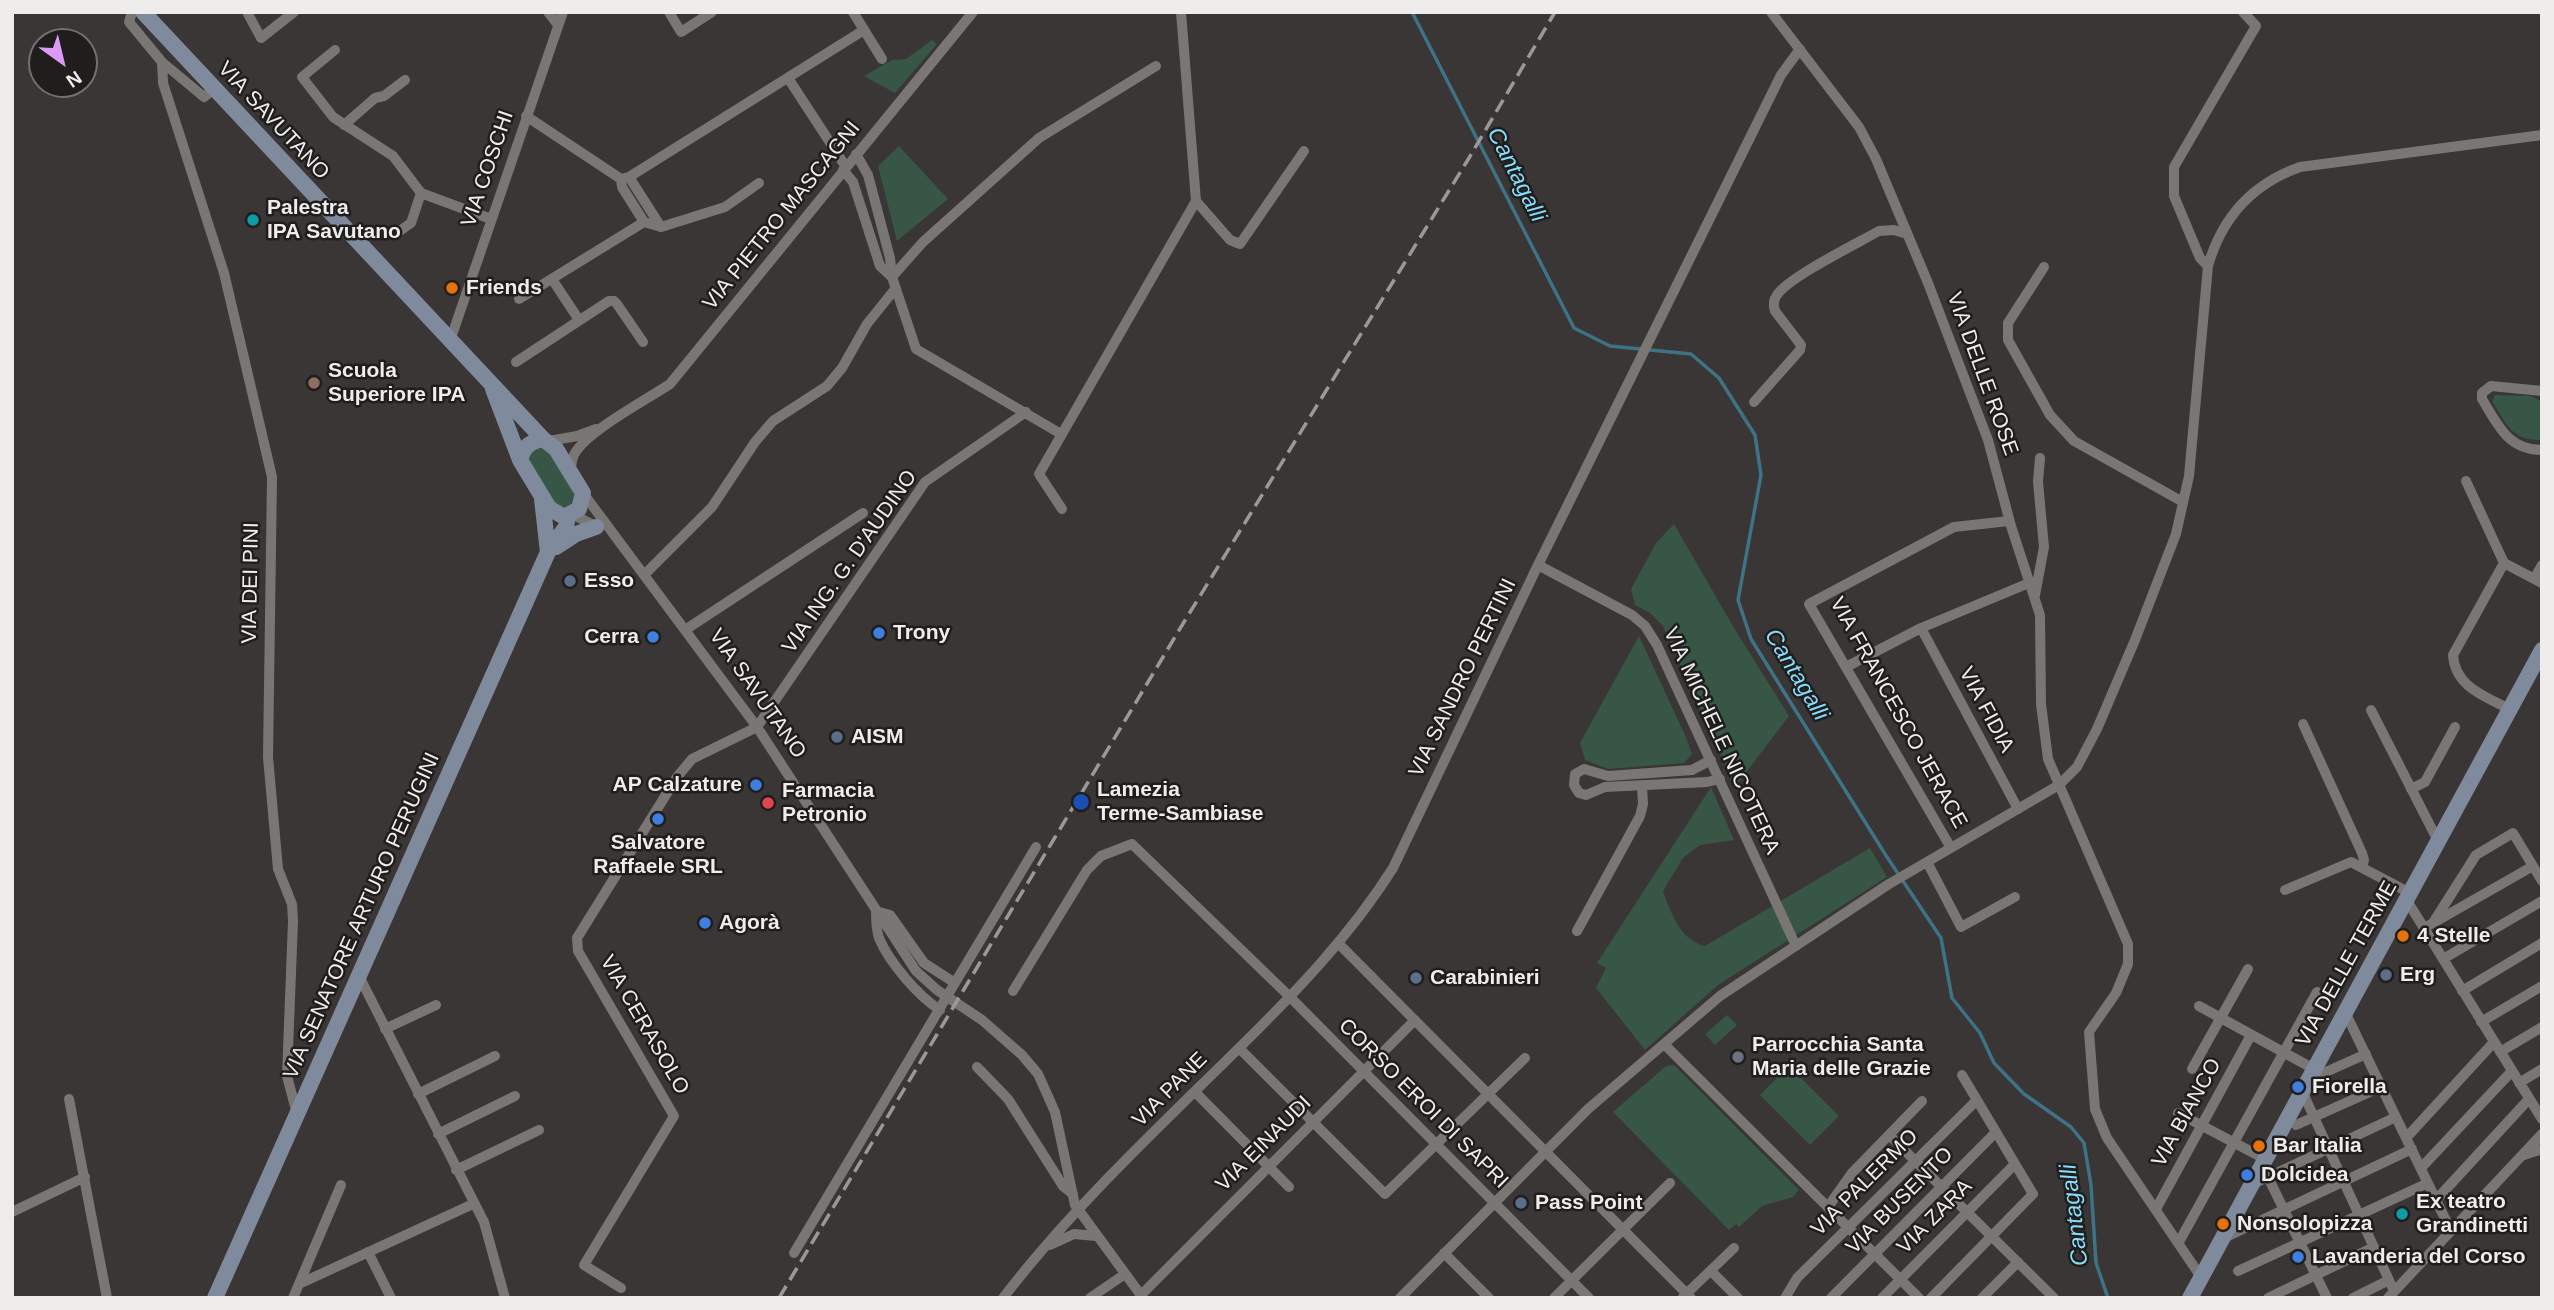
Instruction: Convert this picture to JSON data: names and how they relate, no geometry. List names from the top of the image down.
{
  "streets": {
    "street": [
      "VIA SAVUTANO",
      "VIA COSCHI",
      "VIA PIETRO MASCAGNI",
      "VIA DELLE ROSE",
      "VIA ING. G. D'AUDINO",
      "VIA DEI PINI",
      "VIA SANDRO PERTINI",
      "VIA FIDIA",
      "VIA FRANCESCO JERACE",
      "VIA MICHELE NICOTERA",
      "VIA SENATORE ARTURO PERUGINI",
      "VIA DELLE TERME",
      "VIA CERASOLO",
      "VIA PANE",
      "CORSO EROI DI SAPRI",
      "VIA BIANCO",
      "VIA EINAUDI",
      "VIA PALERMO",
      "VIA BUSENTO",
      "VIA ZARA"
    ]
  },
  "crossings": [
    ["VIA SAVUTANO", "VIA COSCHI"],
    ["VIA SAVUTANO", "VIA ING. G. D'AUDINO"],
    ["VIA SAVUTANO", "VIA SENATORE ARTURO PERUGINI"],
    ["VIA SAVUTANO", "VIA CERASOLO"],
    ["VIA SAVUTANO", "VIA PANE"],
    ["VIA DELLE ROSE", "VIA SANDRO PERTINI"],
    ["VIA DELLE ROSE", "VIA FRANCESCO JERACE"],
    ["VIA DELLE ROSE", "VIA DELLE TERME"],
    ["VIA DELLE ROSE", "VIA BIANCO"],
    ["VIA ING. G. D'AUDINO", "VIA CERASOLO"],
    ["VIA DEI PINI", "VIA SENATORE ARTURO PERUGINI"],
    ["VIA SANDRO PERTINI", "VIA MICHELE NICOTERA"],
    ["VIA SANDRO PERTINI", "VIA PANE"],
    ["VIA SANDRO PERTINI", "CORSO EROI DI SAPRI"],
    ["VIA PANE", "CORSO EROI DI SAPRI"],
    ["CORSO EROI DI SAPRI", "VIA EINAUDI"]
  ],
  "water": ["Cantagalli"],
  "places": [
    "Palestra IPA Savutano",
    "Friends",
    "Scuola Superiore IPA",
    "Esso",
    "Trony",
    "Cerra",
    "AISM",
    "AP Calzature",
    "Lamezia Terme-Sambiase",
    "Farmacia Petronio",
    "Salvatore Raffaele SRL",
    "Agorà",
    "4 Stelle",
    "Erg",
    "Carabinieri",
    "Parrocchia Santa Maria delle Grazie",
    "Fiorella",
    "Bar Italia",
    "Dolcidea",
    "Pass Point",
    "Ex teatro Grandinetti",
    "Nonsolopizza",
    "Lavanderia del Corso"
  ],
  "north": "bottom right"
}
